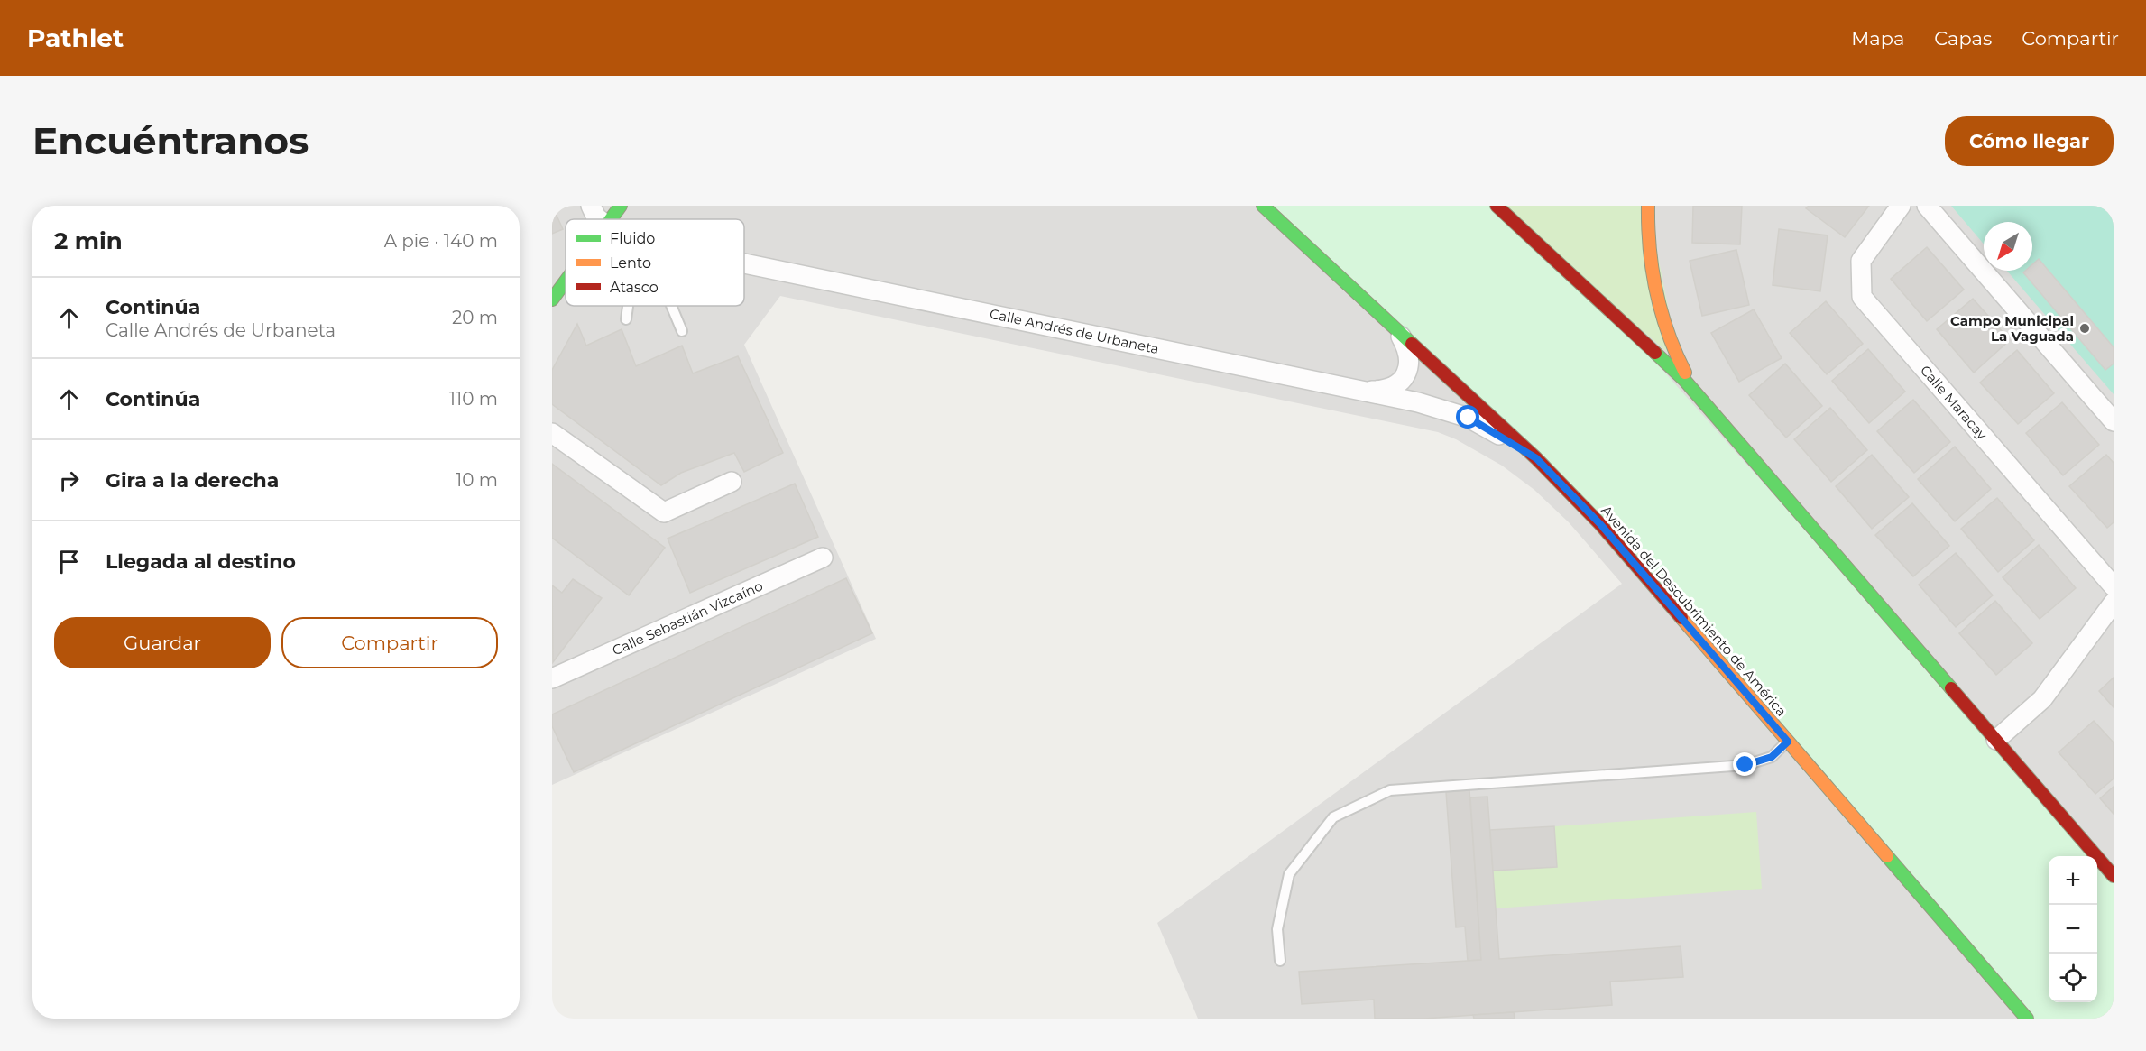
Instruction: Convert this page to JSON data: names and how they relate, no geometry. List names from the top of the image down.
{
  "streets": {
    "street": [
      "Calle Andrés de Urbaneta",
      "Calle Maracay",
      "Avenida del Descubrimiento de América",
      "Calle Sebastián Vizcaíno"
    ]
  },
  "crossings": [
    ["Calle Andrés de Urbaneta", "Avenida del Descubrimiento de América"]
  ],
  "places": ["Campo Municipal La Vaguada"],
  "legend": ["Fluido", "Lento", "Atasco"],
  "north": "bottom left",
  "page": {
    "header": "Pathlet",
    "nav": ["Mapa", "Capas", "Compartir"],
    "buttons": [
      "Cómo llegar",
      ["Guardar", "Compartir"]
    ],
    "title": "Encuéntranos",
    "heading": ["2 min", "A pie · 140 m"],
    "list": [
      ["Continúa", "Calle Andrés de Urbaneta", "20 m"],
      ["Continúa", "110 m"],
      ["Gira a la derecha", "10 m"],
      "Llegada al destino"
    ],
    "map_buttons": ["+", "−"]
  }
}
